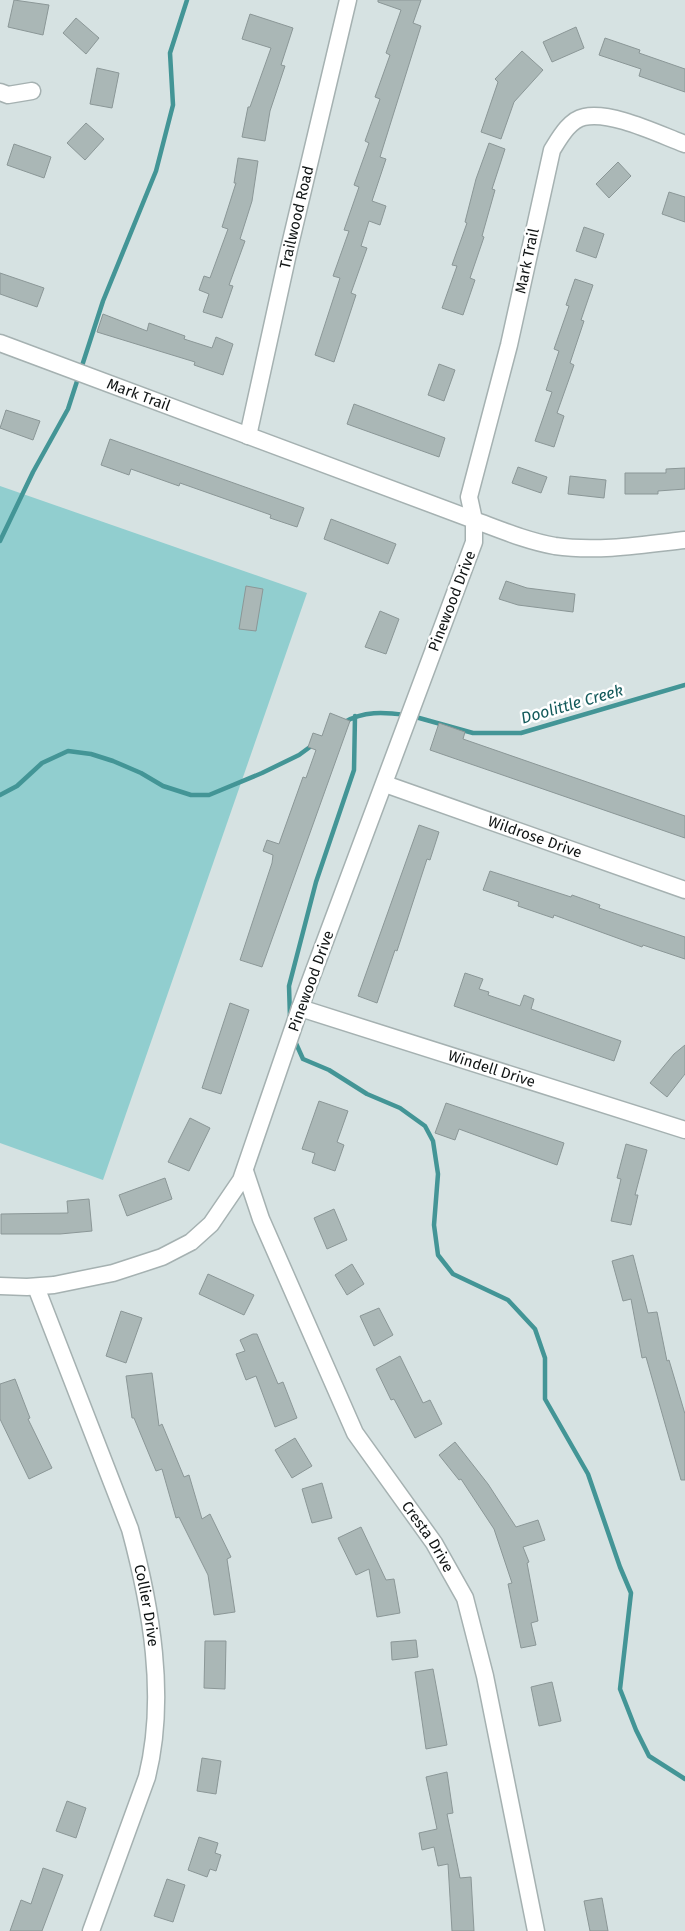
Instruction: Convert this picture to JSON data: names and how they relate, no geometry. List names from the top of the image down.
{
  "streets": {
    "street": [
      "Trailwood Road",
      "Mark Trail",
      "Pinewood Drive",
      "Wildrose Drive",
      "Windell Drive",
      "Cresta Drive",
      "Collier Drive"
    ]
  },
  "crossings": [
    ["Trailwood Road", "Mark Trail"],
    ["Mark Trail", "Pinewood Drive"],
    ["Pinewood Drive", "Wildrose Drive"],
    ["Pinewood Drive", "Windell Drive"],
    ["Pinewood Drive", "Cresta Drive"],
    ["Pinewood Drive", "Collier Drive"]
  ],
  "water": ["Doolittle Creek"]
}
